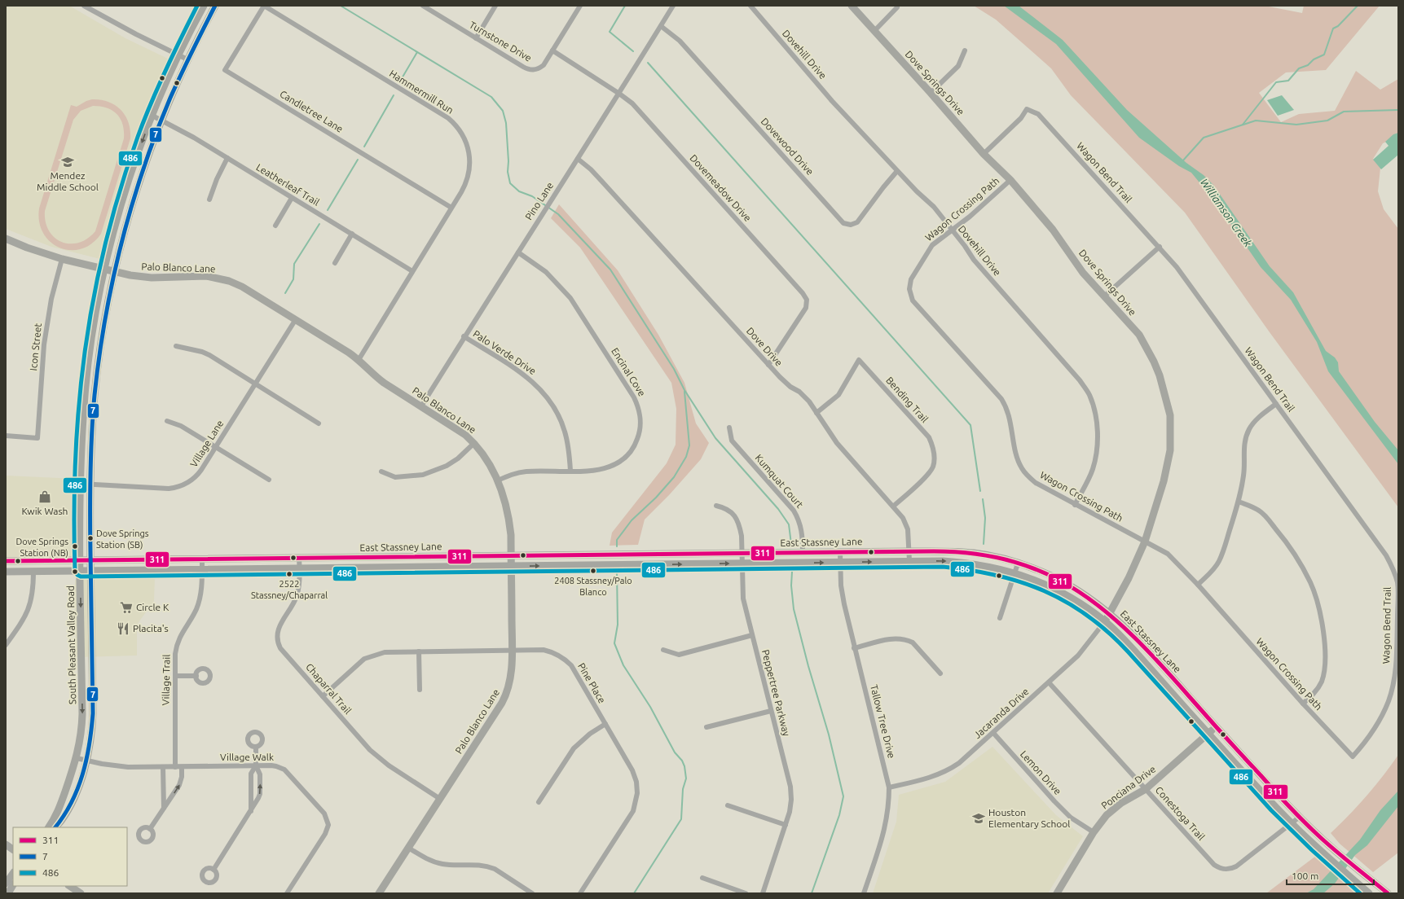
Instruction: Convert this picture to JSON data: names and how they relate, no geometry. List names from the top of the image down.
{
  "streets": {
    "main road": [
      "Dove Springs Drive",
      "Palo Blanco Lane",
      "East Stassney Lane",
      "South Pleasant Valley Road",
      "Ponciana Drive"
    ],
    "street": [
      "Turnstone Drive",
      "Dovehill Drive",
      "Hammermill Run",
      "Candletree Lane",
      "Dovewood Drive",
      "Wagon Bend Trail",
      "Leatherleaf Trail",
      "Dovemeadow Drive",
      "Pino Lane",
      "Wagon Crossing Path",
      "Icon Street",
      "Dove Drive",
      "Palo Verde Drive",
      "Encinal Cove",
      "Bending Trail",
      "Village Lane",
      "Kumquat Court",
      "Village Trail",
      "Pine Place",
      "Chaparral Trail",
      "Peppertree Parkway",
      "Jacaranda Drive",
      "Tallow Tree Drive",
      "Village Walk",
      "Lemon Drive",
      "Conestoga Trail"
    ]
  },
  "crossings": [
    ["Turnstone Drive", "Dovemeadow Drive"],
    ["Dovehill Drive", "Dovewood Drive"],
    ["Dovehill Drive", "Wagon Crossing Path"],
    ["Dove Springs Drive", "Wagon Bend Trail"],
    ["Dove Springs Drive", "Wagon Crossing Path"],
    ["Dove Springs Drive", "East Stassney Lane"],
    ["Dove Springs Drive", "Jacaranda Drive"],
    ["Hammermill Run", "Candletree Lane"],
    ["Hammermill Run", "Leatherleaf Trail"],
    ["Hammermill Run", "Palo Blanco Lane"],
    ["Dovewood Drive", "Pino Lane"],
    ["Wagon Bend Trail", "Wagon Crossing Path"],
    ["Leatherleaf Trail", "South Pleasant Valley Road"],
    ["Dovemeadow Drive", "Pino Lane"],
    ["Dovemeadow Drive", "Dove Drive"],
    ["Pino Lane", "Palo Blanco Lane"],
    ["Pino Lane", "Dove Drive"],
    ["Pino Lane", "Palo Verde Drive"],
    ["Pino Lane", "Encinal Cove"],
    ["Palo Blanco Lane", "Icon Street"],
    ["Palo Blanco Lane", "Encinal Cove"],
    ["Palo Blanco Lane", "Village Lane"],
    ["Palo Blanco Lane", "East Stassney Lane"],
    ["Palo Blanco Lane", "South Pleasant Valley Road"],
    ["Palo Blanco Lane", "Pine Place"],
    ["Palo Blanco Lane", "Chaparral Trail"],
    ["Dove Drive", "Bending Trail"],
    ["Dove Drive", "East Stassney Lane"],
    ["Palo Verde Drive", "Encinal Cove"],
    ["Village Lane", "South Pleasant Valley Road"],
    ["Kumquat Court", "East Stassney Lane"],
    ["East Stassney Lane", "South Pleasant Valley Road"],
    ["East Stassney Lane", "Village Trail"],
    ["East Stassney Lane", "Chaparral Trail"],
    ["East Stassney Lane", "Peppertree Parkway"],
    ["East Stassney Lane", "Jacaranda Drive"],
    ["East Stassney Lane", "Tallow Tree Drive"],
    ["East Stassney Lane", "Ponciana Drive"],
    ["East Stassney Lane", "Conestoga Trail"],
    ["South Pleasant Valley Road", "Village Walk"],
    ["Village Trail", "Village Walk"],
    ["Pine Place", "Chaparral Trail"],
    ["Jacaranda Drive", "Tallow Tree Drive"],
    ["Jacaranda Drive", "Lemon Drive"],
    ["Jacaranda Drive", "Conestoga Trail"],
    ["Lemon Drive", "Ponciana Drive"],
    ["Ponciana Drive", "Conestoga Trail"]
  ],
  "water": ["Williamson Creek"],
  "places": {
    "school or university": ["Mendez Middle School", "Houston Elementary School"],
    "shop": ["Kwik Wash"],
    "other": [
      "Dove Springs Station (SB)",
      "Dove Springs Station (NB)",
      "2408 Stassney/Palo Blanco",
      "2522 Stassney/Chaparral"
    ],
    "supermarket": ["Circle K"],
    "restaurant": ["Placita's"]
  },
  "lines": ["transit line 7", "transit line 486", "transit line 311"],
  "legend": ["311", "7", "486"],
  "scale_bar": "100 m"
}
